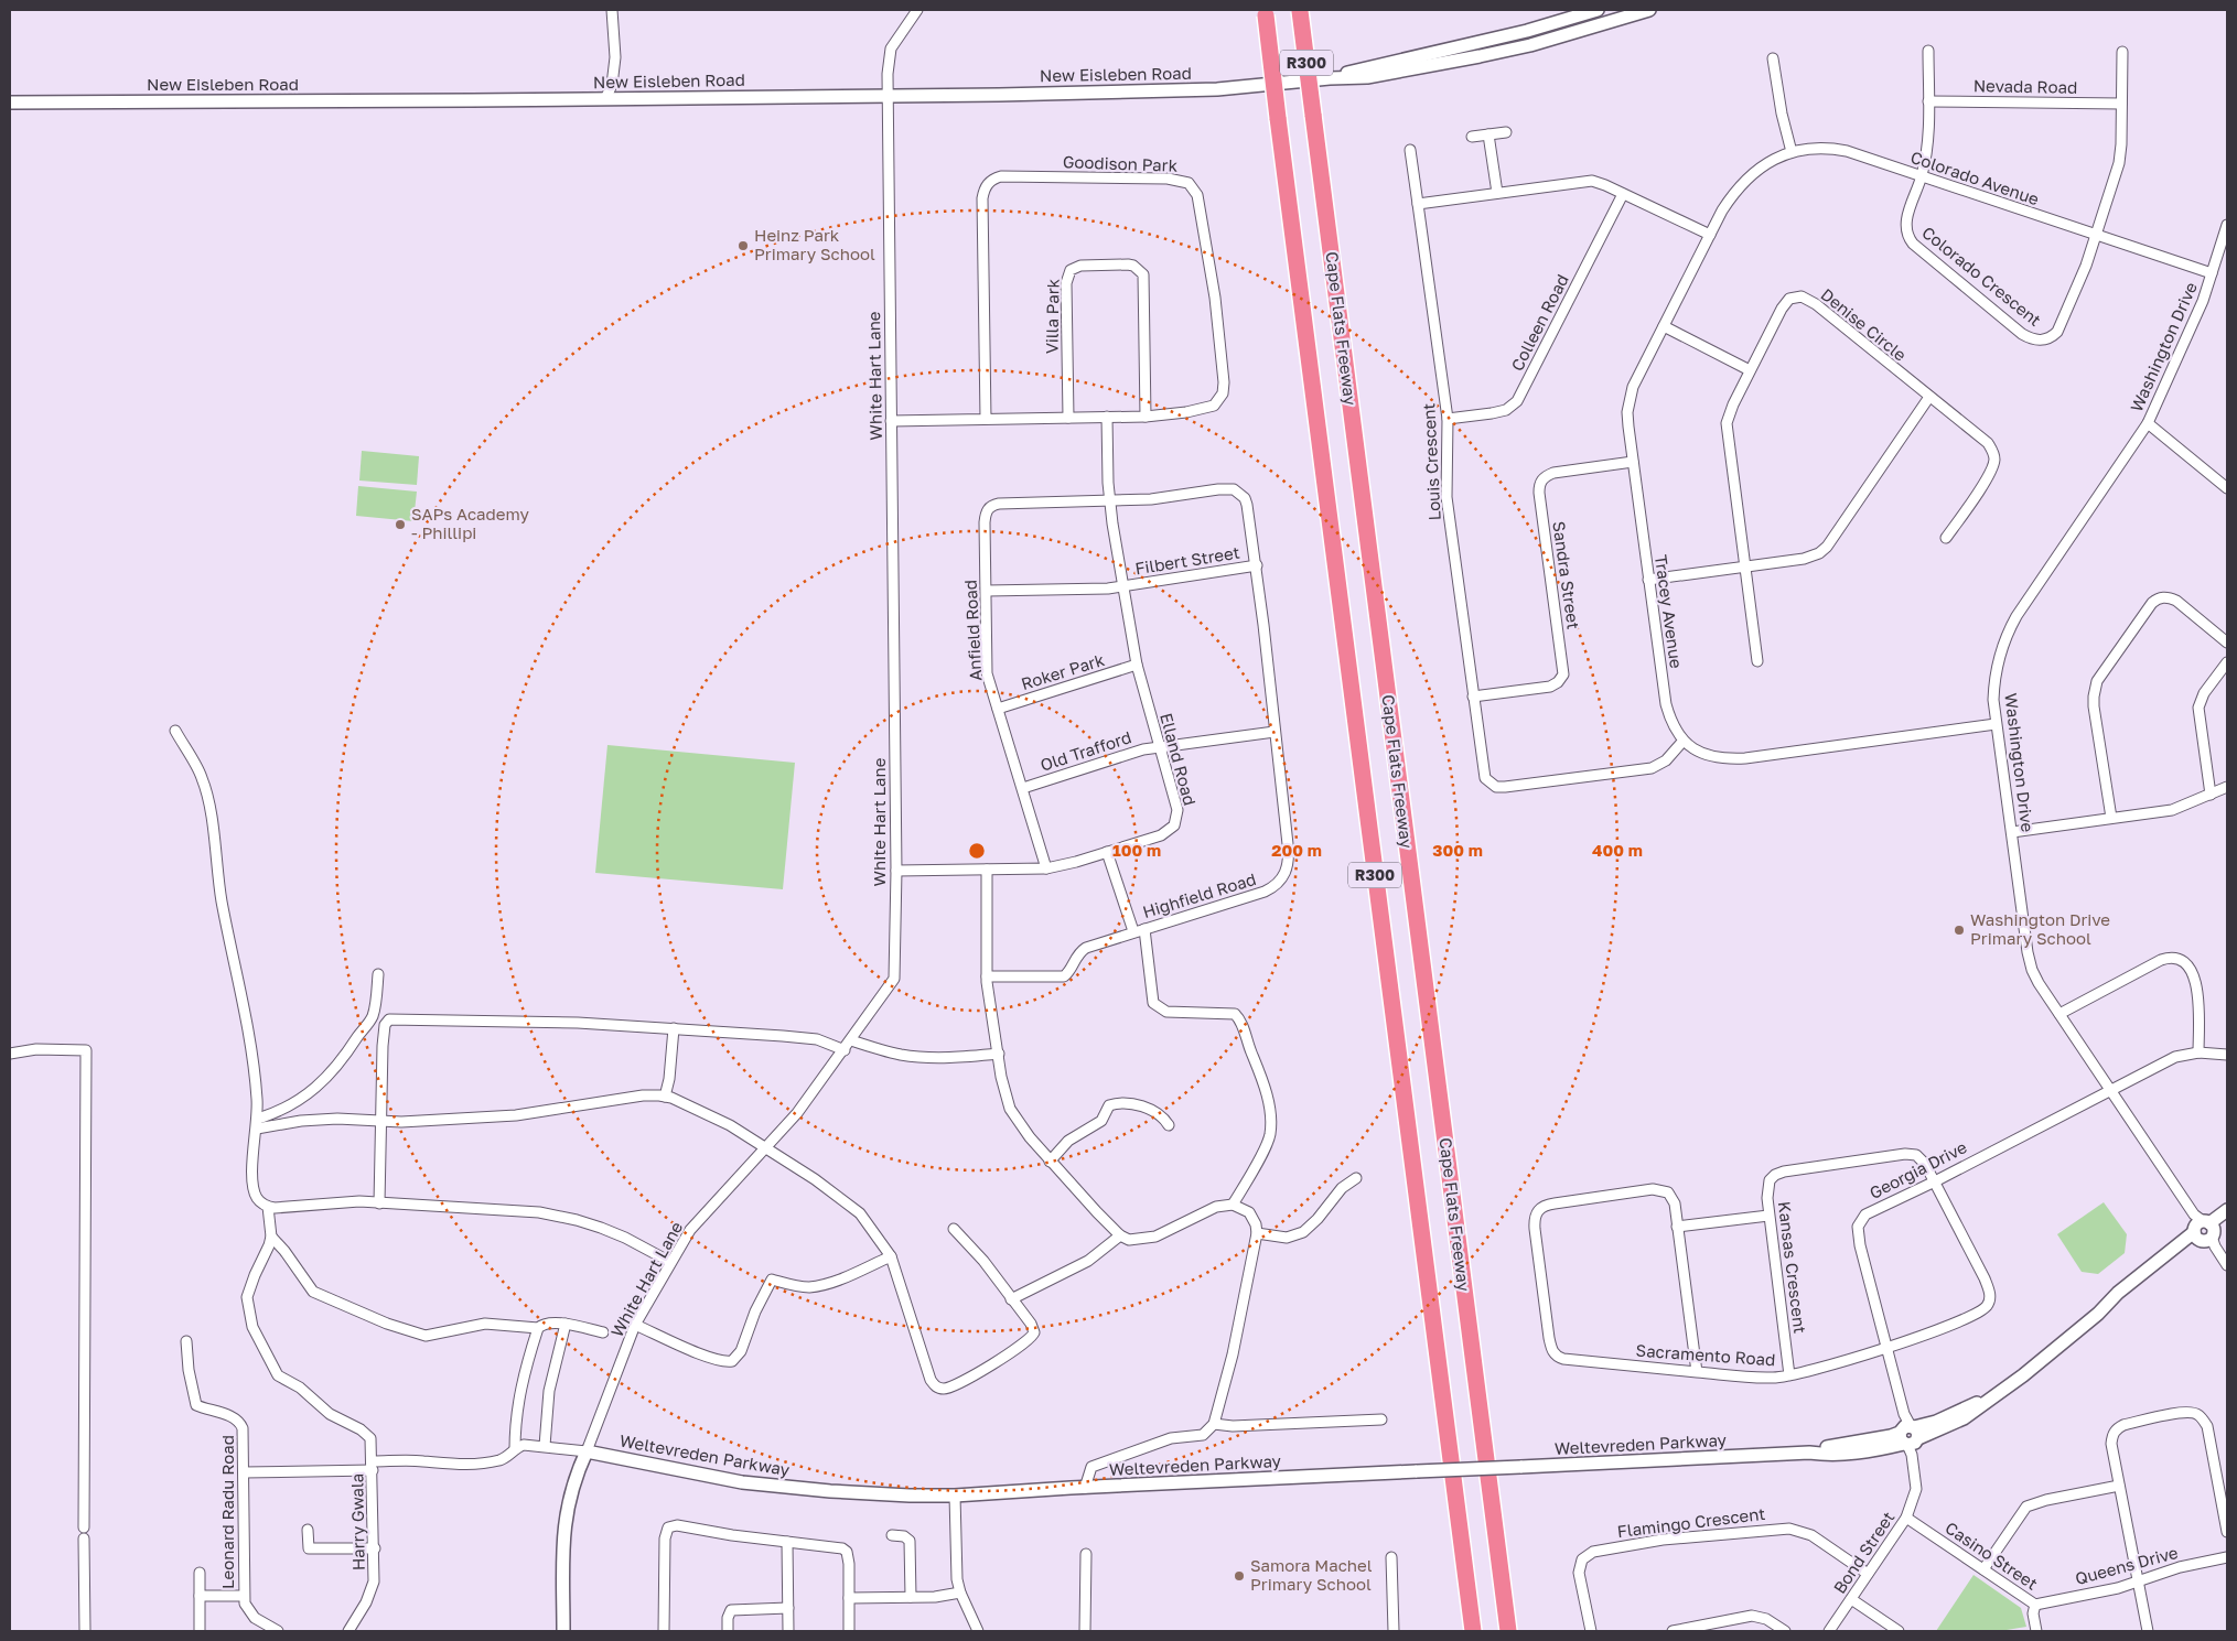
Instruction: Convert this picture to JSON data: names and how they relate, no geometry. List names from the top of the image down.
{
  "streets": {
    "highway": ["R300", "Cape Flats Freeway"],
    "main road": ["New Eisleben Road", "Weltevreden Parkway"],
    "street": [
      "Nevada Road",
      "Goodison Park",
      "Colorado Avenue",
      "Colorado Crescent",
      "Villa Park",
      "Colleen Road",
      "Denise Circle",
      "Washington Drive",
      "White Hart Lane",
      "Louis Crescent",
      "Filbert Street",
      "Sandra Street",
      "Tracey Avenue",
      "Anfield Road",
      "Roker Park",
      "Old Trafford",
      "Elland Road",
      "Highfield Road",
      "Georgia Drive",
      "Kansas Crescent",
      "Sacramento Road",
      "Leonard Radu Road",
      "Harry Gwala",
      "Flamingo Crescent",
      "Bond Street",
      "Casino Street",
      "Queens Drive"
    ]
  },
  "crossings": [
    ["New Eisleben Road", "White Hart Lane"],
    ["Goodison Park", "Villa Park"],
    ["Colorado Avenue", "Colorado Crescent"],
    ["Colorado Avenue", "Washington Drive"],
    ["Colorado Avenue", "Tracey Avenue"],
    ["Colleen Road", "Louis Crescent"],
    ["Washington Drive", "Georgia Drive"],
    ["Washington Drive", "Weltevreden Parkway"],
    ["White Hart Lane", "Elland Road"],
    ["White Hart Lane", "Weltevreden Parkway"],
    ["Louis Crescent", "Sandra Street"],
    ["Louis Crescent", "Tracey Avenue"],
    ["Filbert Street", "Anfield Road"],
    ["Filbert Street", "Elland Road"],
    ["Filbert Street", "Highfield Road"],
    ["Sandra Street", "Tracey Avenue"],
    ["Anfield Road", "Roker Park"],
    ["Anfield Road", "Old Trafford"],
    ["Anfield Road", "Elland Road"],
    ["Roker Park", "Elland Road"],
    ["Old Trafford", "Elland Road"],
    ["Old Trafford", "Highfield Road"],
    ["Georgia Drive", "Kansas Crescent"],
    ["Georgia Drive", "Sacramento Road"],
    ["Georgia Drive", "Weltevreden Parkway"],
    ["Georgia Drive", "Bond Street"],
    ["Kansas Crescent", "Sacramento Road"],
    ["Weltevreden Parkway", "Bond Street"],
    ["Flamingo Crescent", "Bond Street"],
    ["Bond Street", "Casino Street"],
    ["Casino Street", "Queens Drive"]
  ],
  "places": [
    "Heinz Park Primary School",
    "SAPs Academy - Phillipi",
    "Washington Drive Primary School",
    "Samora Machel Primary School"
  ],
  "rings": [
    "100 m",
    "200 m",
    "300 m",
    "400 m"
  ]
}
